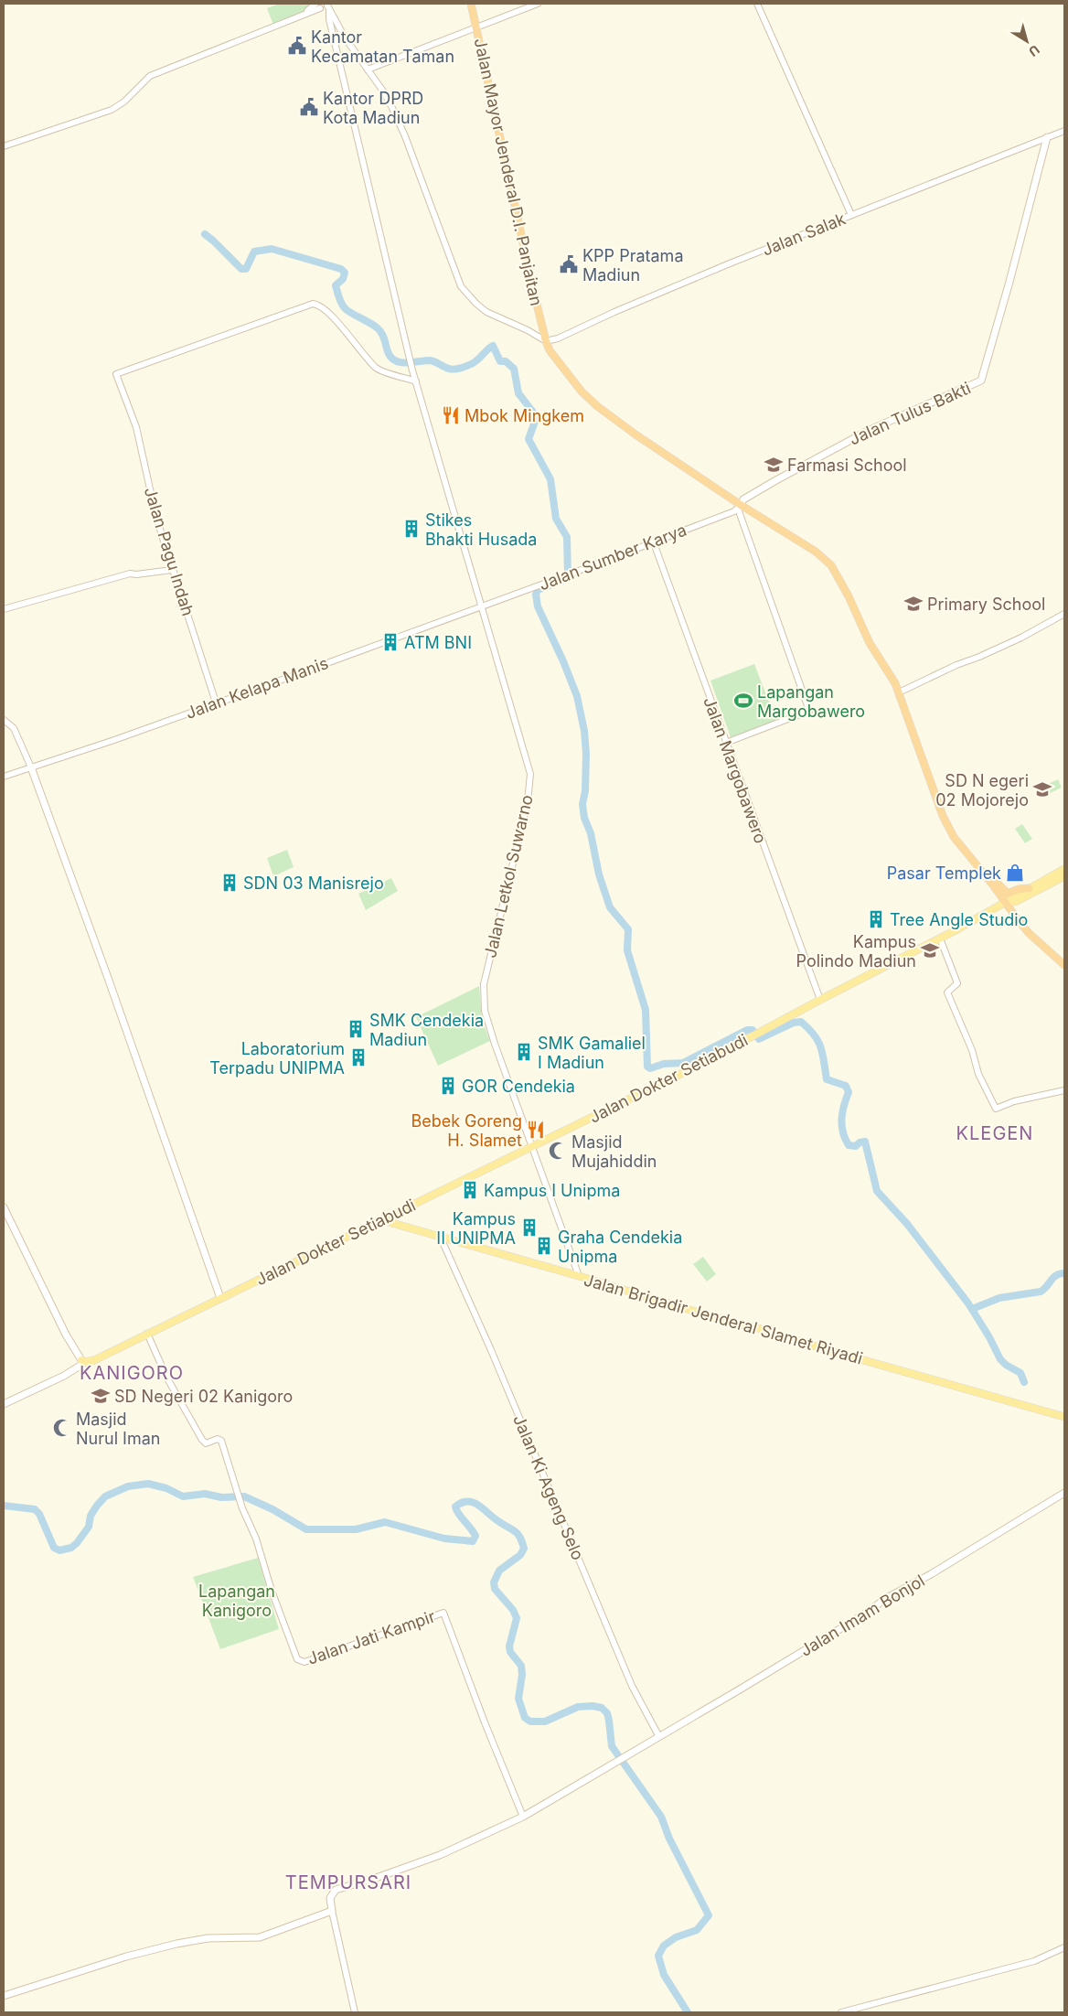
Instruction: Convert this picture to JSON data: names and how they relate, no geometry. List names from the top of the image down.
{
  "streets": {
    "highway": ["Jalan Mayor Jenderal D.I. Panjaitan"],
    "main road": [
      "Jalan Tulus Bakti",
      "Jalan Dokter Setiabudi",
      "Jalan Brigadir Jenderal Slamet Riyadi",
      "Jalan Imam Bonjol"
    ],
    "street": [
      "Jalan Salak",
      "Jalan Pagu Indah",
      "Jalan Sumber Karya",
      "Jalan Kelapa Manis",
      "Jalan Margobawero",
      "Jalan Letkol Suwarno",
      "Jalan Ki Ageng Selo",
      "Jalan Jati Kampir"
    ]
  },
  "crossings": [
    ["Jalan Mayor Jenderal D.I. Panjaitan", "Jalan Salak"],
    ["Jalan Mayor Jenderal D.I. Panjaitan", "Jalan Tulus Bakti"],
    ["Jalan Mayor Jenderal D.I. Panjaitan", "Jalan Sumber Karya"],
    ["Jalan Salak", "Jalan Tulus Bakti"],
    ["Jalan Tulus Bakti", "Jalan Sumber Karya"],
    ["Jalan Pagu Indah", "Jalan Kelapa Manis"],
    ["Jalan Pagu Indah", "Jalan Letkol Suwarno"],
    ["Jalan Sumber Karya", "Jalan Kelapa Manis"],
    ["Jalan Sumber Karya", "Jalan Margobawero"],
    ["Jalan Sumber Karya", "Jalan Letkol Suwarno"],
    ["Jalan Kelapa Manis", "Jalan Letkol Suwarno"],
    ["Jalan Margobawero", "Jalan Dokter Setiabudi"],
    ["Jalan Letkol Suwarno", "Jalan Dokter Setiabudi"],
    ["Jalan Letkol Suwarno", "Jalan Brigadir Jenderal Slamet Riyadi"],
    ["Jalan Dokter Setiabudi", "Jalan Brigadir Jenderal Slamet Riyadi"],
    ["Jalan Dokter Setiabudi", "Jalan Jati Kampir"],
    ["Jalan Brigadir Jenderal Slamet Riyadi", "Jalan Ki Ageng Selo"],
    ["Jalan Ki Ageng Selo", "Jalan Imam Bonjol"],
    ["Jalan Imam Bonjol", "Jalan Jati Kampir"]
  ],
  "districts": ["KLEGEN", "KANIGORO", "TEMPURSARI"],
  "parks": ["Lapangan Kanigoro"],
  "places": {
    "public building": ["Kantor Kecamatan Taman", "Kantor DPRD Kota Madiun", "KPP Pratama Madiun"],
    "restaurant": ["Mbok Mingkem", "Bebek Goreng H. Slamet"],
    "school or university": [
      "Farmasi School",
      "Primary School",
      "SD N egeri 02 Mojorejo",
      "Kampus Polindo Madiun",
      "SD Negeri 02 Kanigoro"
    ],
    "building": [
      "Stikes Bhakti Husada",
      "ATM BNI",
      "SDN 03 Manisrejo",
      "Tree Angle Studio",
      "SMK Cendekia Madiun",
      "SMK Gamaliel I Madiun",
      "Laboratorium Terpadu UNIPMA",
      "GOR Cendekia",
      "Kampus I Unipma",
      "Kampus II UNIPMA",
      "Graha Cendekia Unipma"
    ],
    "sports": ["Lapangan Margobawero"],
    "shop": ["Pasar Templek"],
    "mosque": ["Masjid Mujahiddin", "Masjid Nurul Iman"]
  },
  "north": "bottom right"
}
